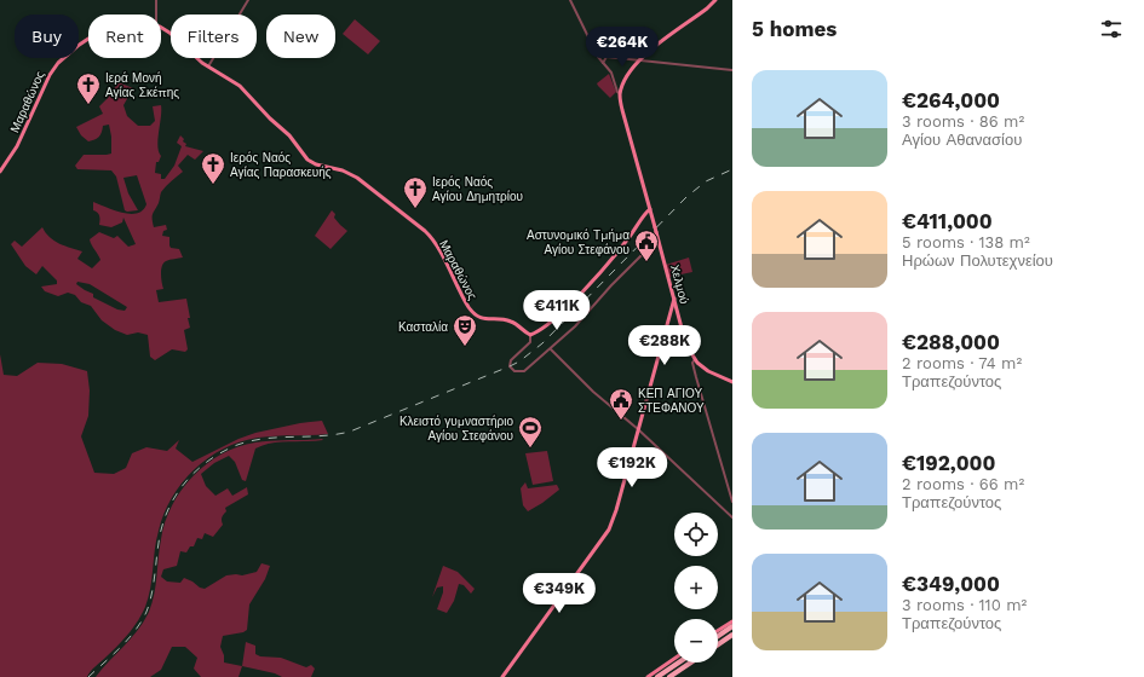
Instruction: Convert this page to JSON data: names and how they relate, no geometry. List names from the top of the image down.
{
  "streets": {
    "main road": ["Μαραθώνος", "Χελμού"]
  },
  "places": {
    "church": ["Ιερά Μονή Αγίας Σκέπης", "Ιερός Ναός Αγίας Παρασκευής", "Ιερός Ναός Αγίου Δημητρίου"],
    "public building": ["Αστυνομικό Τμήμα Αγίου Στεφάνου", "ΚΕΠ ΑΓΙΟΥ ΣΤΕΦΑΝΟΥ"],
    "theatre": ["Κασταλία"],
    "sports": ["Κλειστό γυμναστήριο Αγίου Στεφάνου"]
  },
  "page": {
    "heading": "5 homes",
    "chip": [
      "Buy",
      "Rent",
      "Filters",
      "New"
    ],
    "price": [
      "€264K",
      "€411K",
      "€288K",
      "€192K",
      "€349K"
    ],
    "list": [
      {
        "name": "€264,000",
        "note": "3 rooms · 86 m² · Αγίου Αθανασίου"
      },
      {
        "name": "€411,000",
        "note": "5 rooms · 138 m² · Ηρώων Πολυτεχνείου"
      },
      {
        "name": "€288,000",
        "note": "2 rooms · 74 m² · Τραπεζούντος"
      },
      {
        "name": "€192,000",
        "note": "2 rooms · 66 m² · Τραπεζούντος"
      },
      {
        "name": "€349,000",
        "note": "3 rooms · 110 m² · Τραπεζούντος"
      }
    ],
    "map_buttons": ["+", "−"]
  }
}
